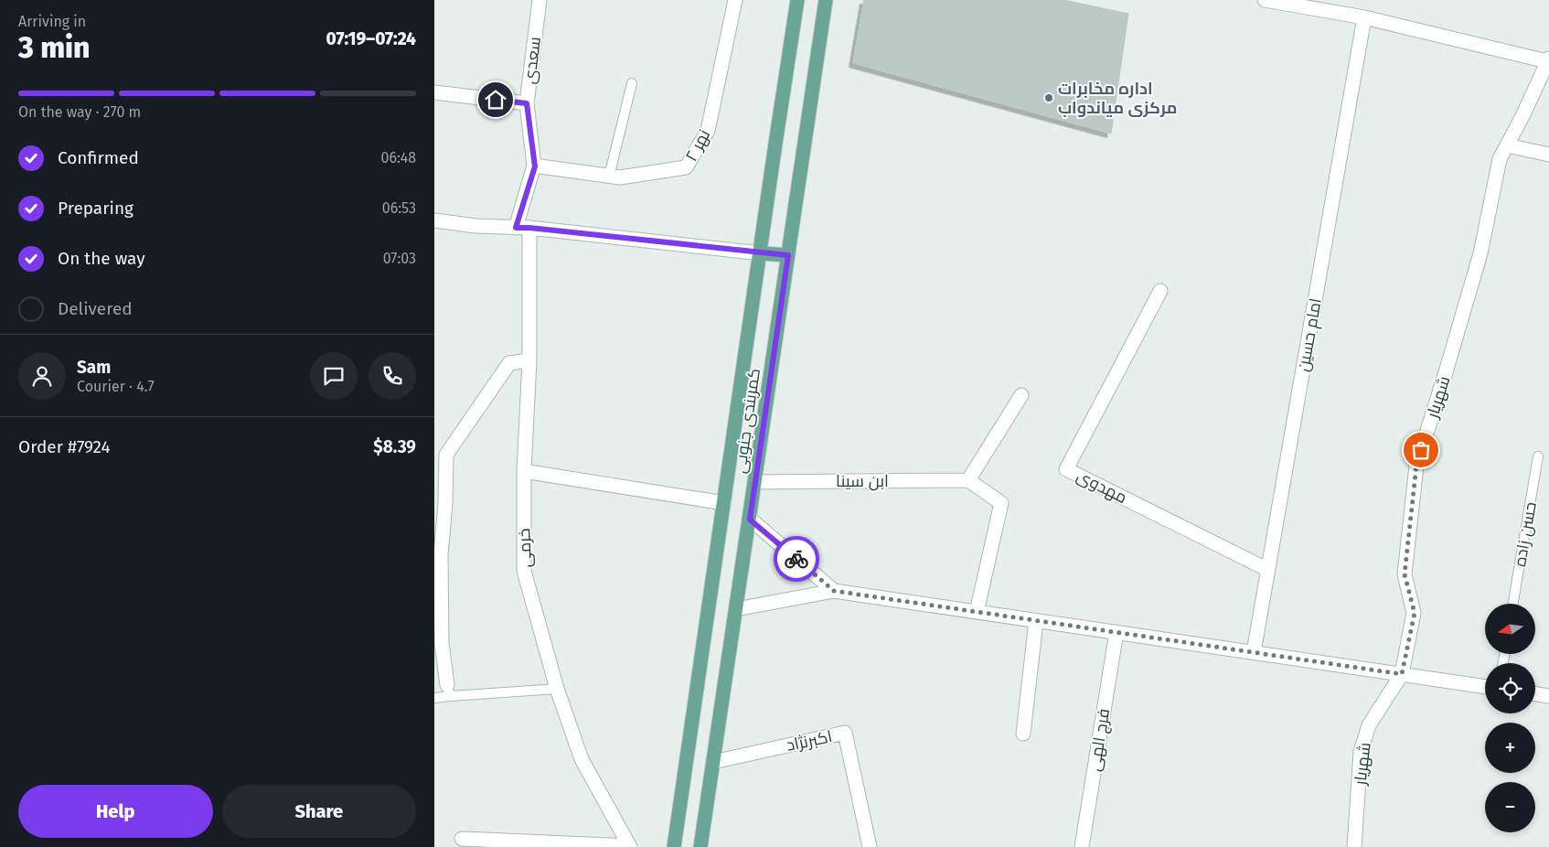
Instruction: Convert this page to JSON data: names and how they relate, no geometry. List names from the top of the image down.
{
  "streets": {
    "main road": ["کمربندی جنوبی"],
    "street": [
      "سعدی",
      "نهر ۲",
      "امام حسین",
      "شهریار",
      "ابن سینا",
      "مهدوی",
      "خرمی",
      "فرج الهی",
      "اکبرنژاد"
    ],
    "lane": ["حسن زاده"]
  },
  "crossings": [
    ["سعدی", "نهر ۲"],
    ["سعدی", "خرمی"],
    ["امام حسین", "مهدوی"],
    ["کمربندی جنوبی", "ابن سینا"],
    ["کمربندی جنوبی", "اکبرنژاد"]
  ],
  "places": ["اداره مخابرات مرکزی میاندواب"],
  "north": "left",
  "page": {
    "heading": ["3 min", "Arriving in", "07:19–07:24"],
    "panel": [
      "Sam",
      "Courier · 4.7",
      "Order #7924",
      "$8.39"
    ],
    "bar": "On the way · 270 m",
    "list": [
      ["Confirmed", "06:48"],
      ["Preparing", "06:53"],
      ["On the way", "07:03"],
      "Delivered"
    ],
    "map_buttons": ["+", "−"],
    "buttons": ["Help", "Share"]
  }
}
